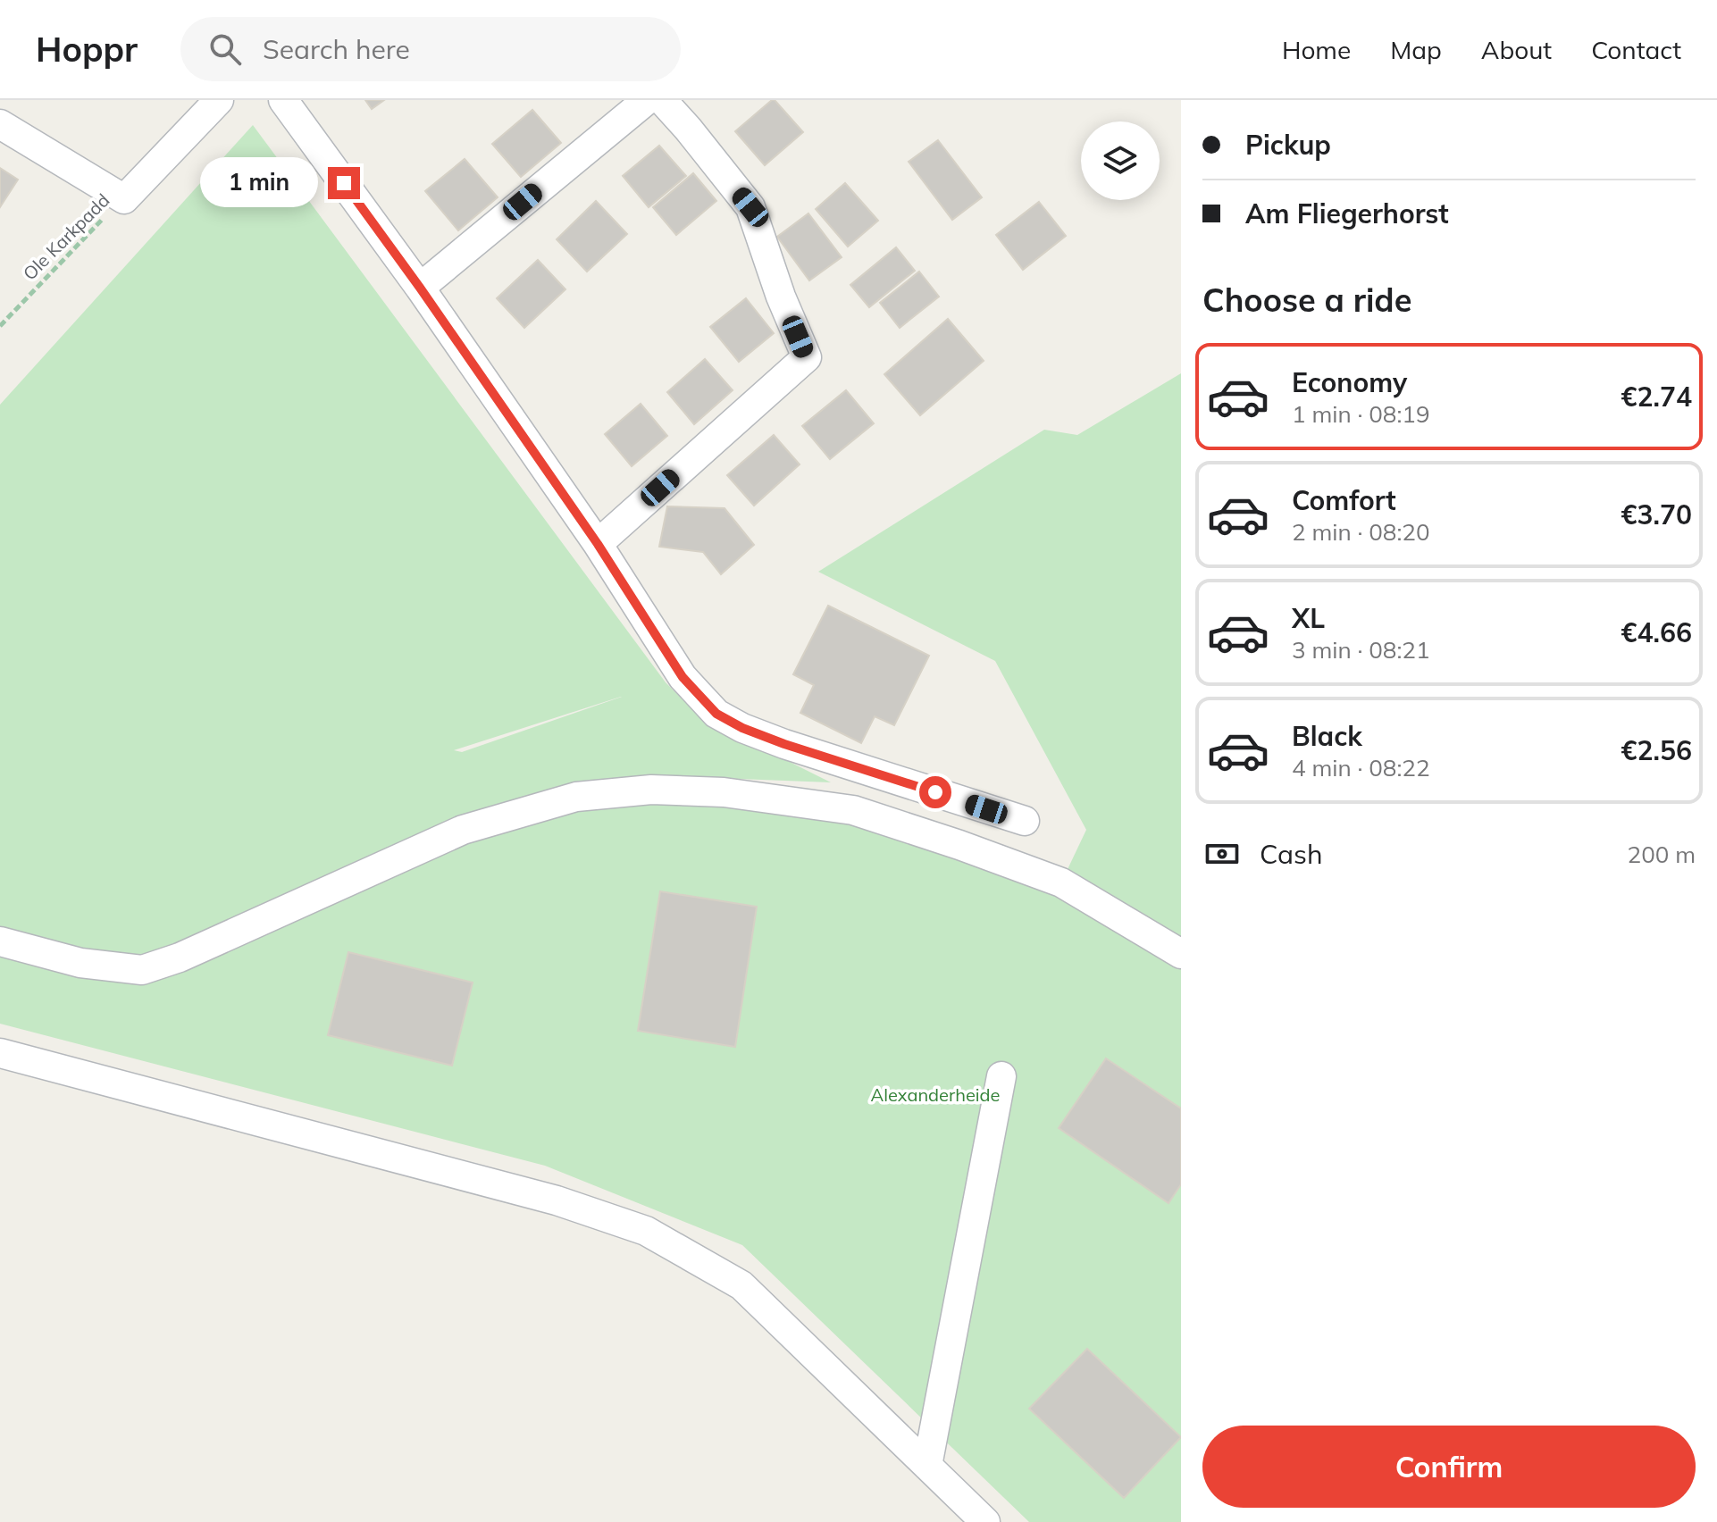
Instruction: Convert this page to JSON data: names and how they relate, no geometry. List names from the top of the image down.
{
  "streets": {
    "path": ["Ole Karkpadd"]
  },
  "parks": ["Alexanderheide"],
  "page": {
    "header": "Hoppr",
    "search": "Search here",
    "nav": [
      "Home",
      "Map",
      "About",
      "Contact"
    ],
    "banner": ["Pickup", "Am Fliegerhorst"],
    "bubble": "1 min",
    "heading": "Choose a ride",
    "list": [
      {
        "name": "Economy",
        "note": "1 min · 08:19",
        "value": "€2.74"
      },
      {
        "name": "Comfort",
        "note": "2 min · 08:20",
        "value": "€3.70"
      },
      {
        "name": "XL",
        "note": "3 min · 08:21",
        "value": "€4.66"
      },
      {
        "name": "Black",
        "note": "4 min · 08:22",
        "value": "€2.56"
      }
    ],
    "pay": ["Cash", "200 m"],
    "buttons": "Confirm"
  }
}
